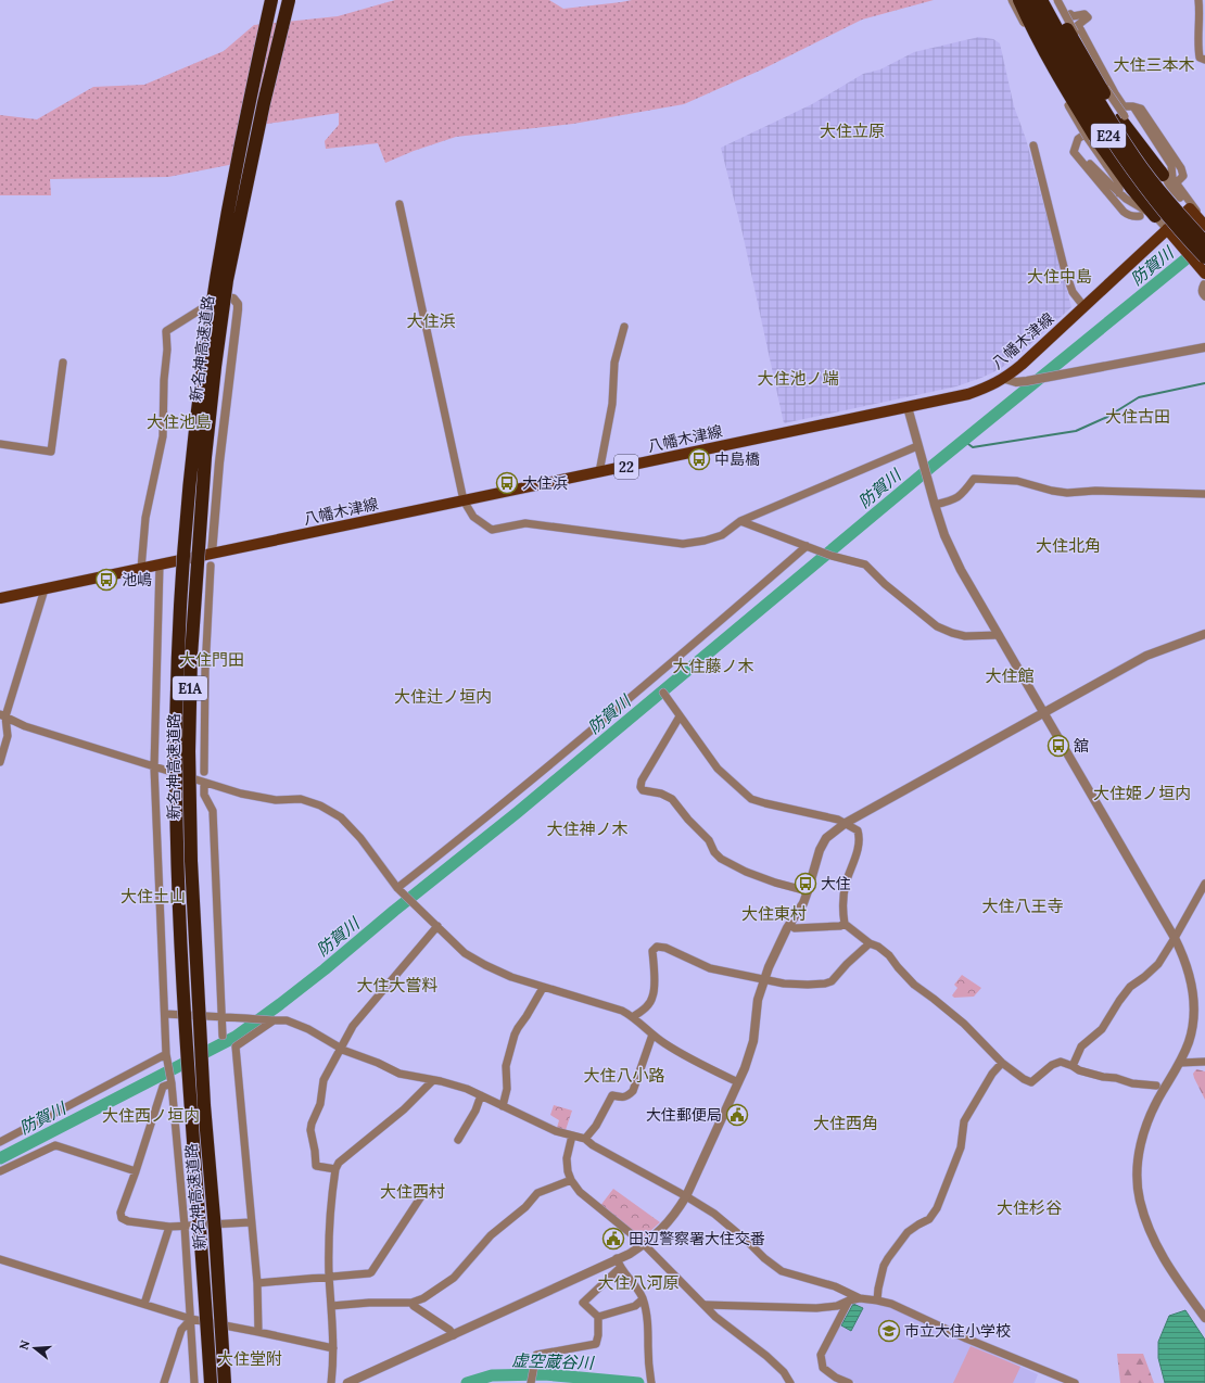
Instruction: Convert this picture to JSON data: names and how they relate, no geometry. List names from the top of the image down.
{
  "streets": {
    "highway": ["E24", "新名神高速道路", "E1A"],
    "main road": ["八幡木津線", "22"]
  },
  "districts": [
    "大住三本木",
    "大住立原",
    "大住中島",
    "大住浜",
    "大住池ノ端",
    "大住古田",
    "大住池島",
    "大住北角",
    "大住門田",
    "大住藤ノ木",
    "大住館",
    "大住辻ノ垣内",
    "大住姫ノ垣内",
    "大住神ノ木",
    "大住土山",
    "大住八王寺",
    "大住東村",
    "大住大嘗料",
    "大住八小路",
    "大住西ノ垣内",
    "大住西角",
    "大住西村",
    "大住杉谷",
    "大住八河原",
    "大住堂附"
  ],
  "water": ["防賀川", "虚空蔵谷川"],
  "places": {
    "bus stop": [
      "中島橋",
      "大住浜",
      "池嶋",
      "舘",
      "大住"
    ],
    "public building": ["大住郵便局", "田辺警察署大住交番"],
    "school or university": ["市立大住小学校"]
  },
  "north": "left"
}
